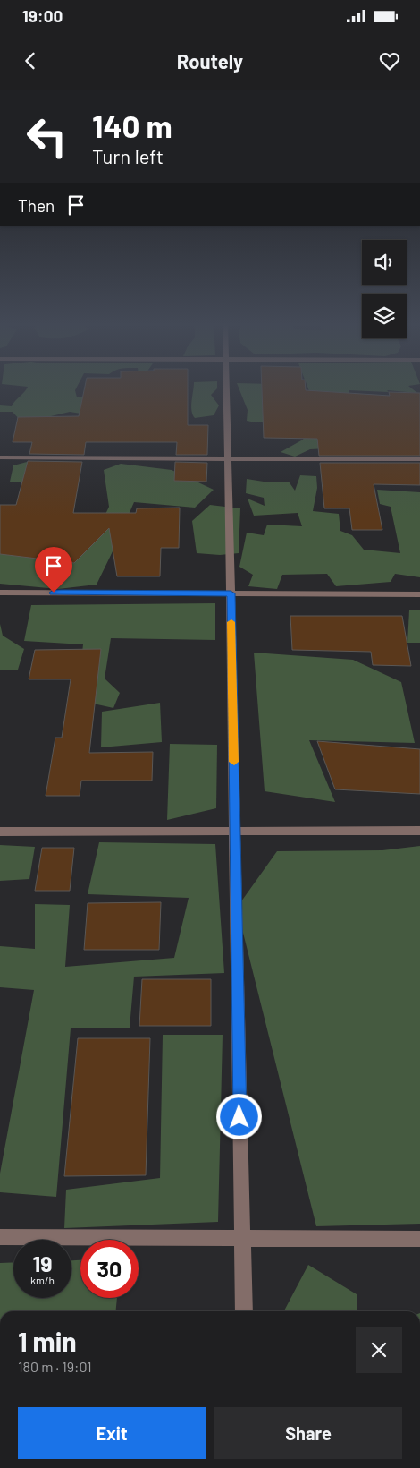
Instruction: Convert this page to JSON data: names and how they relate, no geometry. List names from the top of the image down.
{
  "page": {
    "status": "19:00",
    "header": "Routely",
    "turn": ["140 m", "Turn left"],
    "then": "Then",
    "speed": "19 km/h",
    "limit": "30",
    "heading": ["1 min", "180 m · 19:01"],
    "buttons": ["Exit", "Share"]
  }
}
